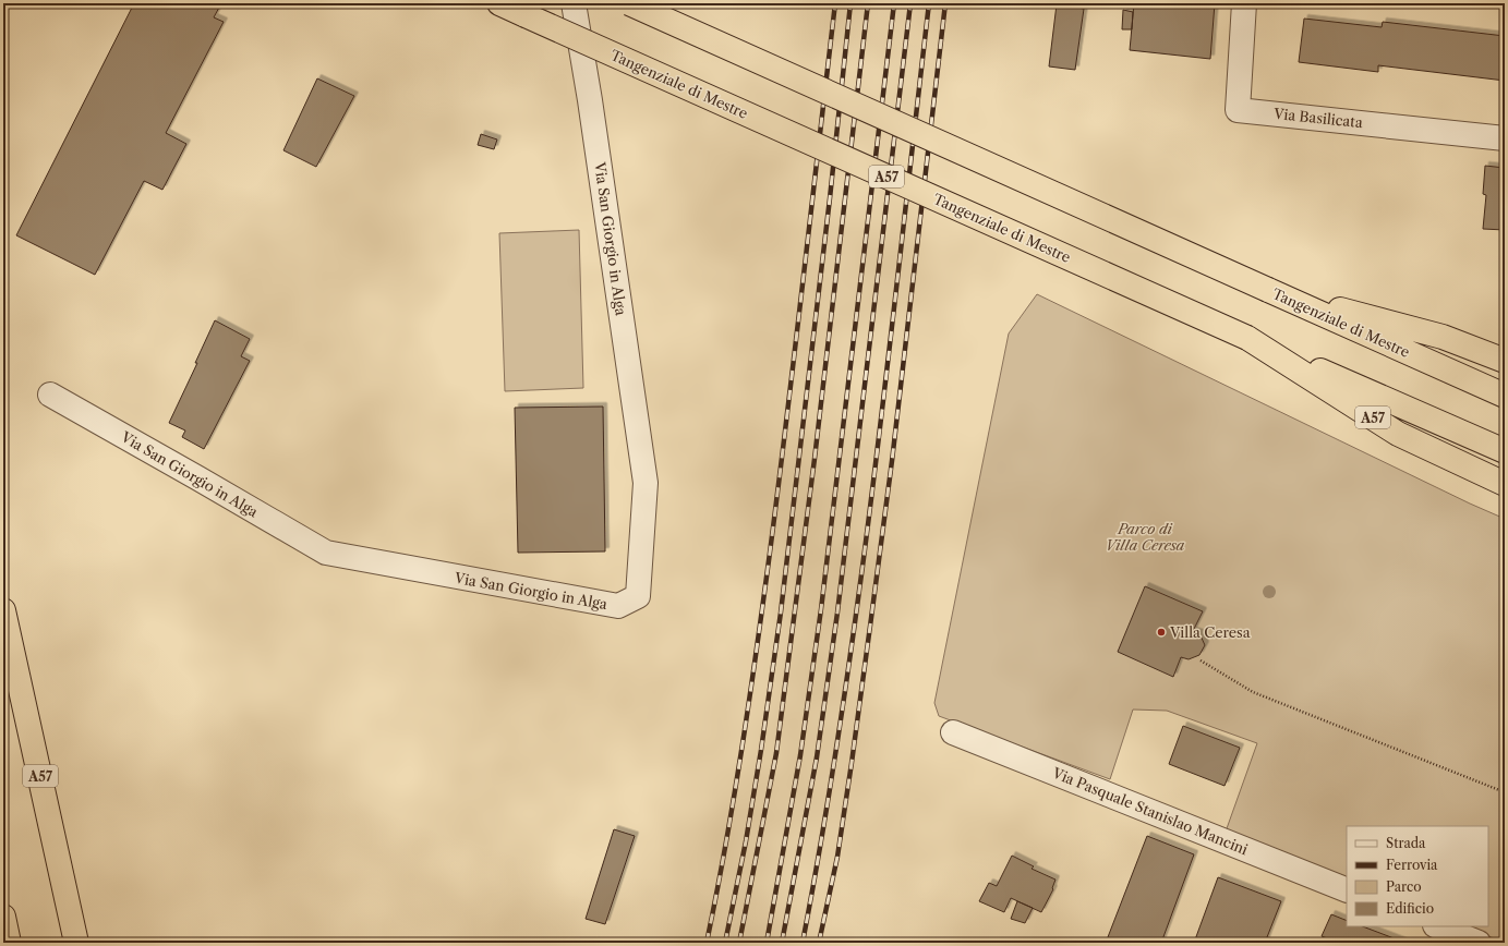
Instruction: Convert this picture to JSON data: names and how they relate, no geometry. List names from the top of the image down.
{
  "streets": {
    "highway": ["Tangenziale di Mestre", "A57"],
    "street": ["Via Basilicata", "Via San Giorgio in Alga", "Via Pasquale Stanislao Mancini"]
  },
  "crossings": [
    ["Tangenziale di Mestre", "A57"]
  ],
  "parks": ["Parco di Villa Ceresa"],
  "places": ["Villa Ceresa"],
  "legend": [
    "Strada",
    "Ferrovia",
    "Parco",
    "Edificio"
  ]
}
